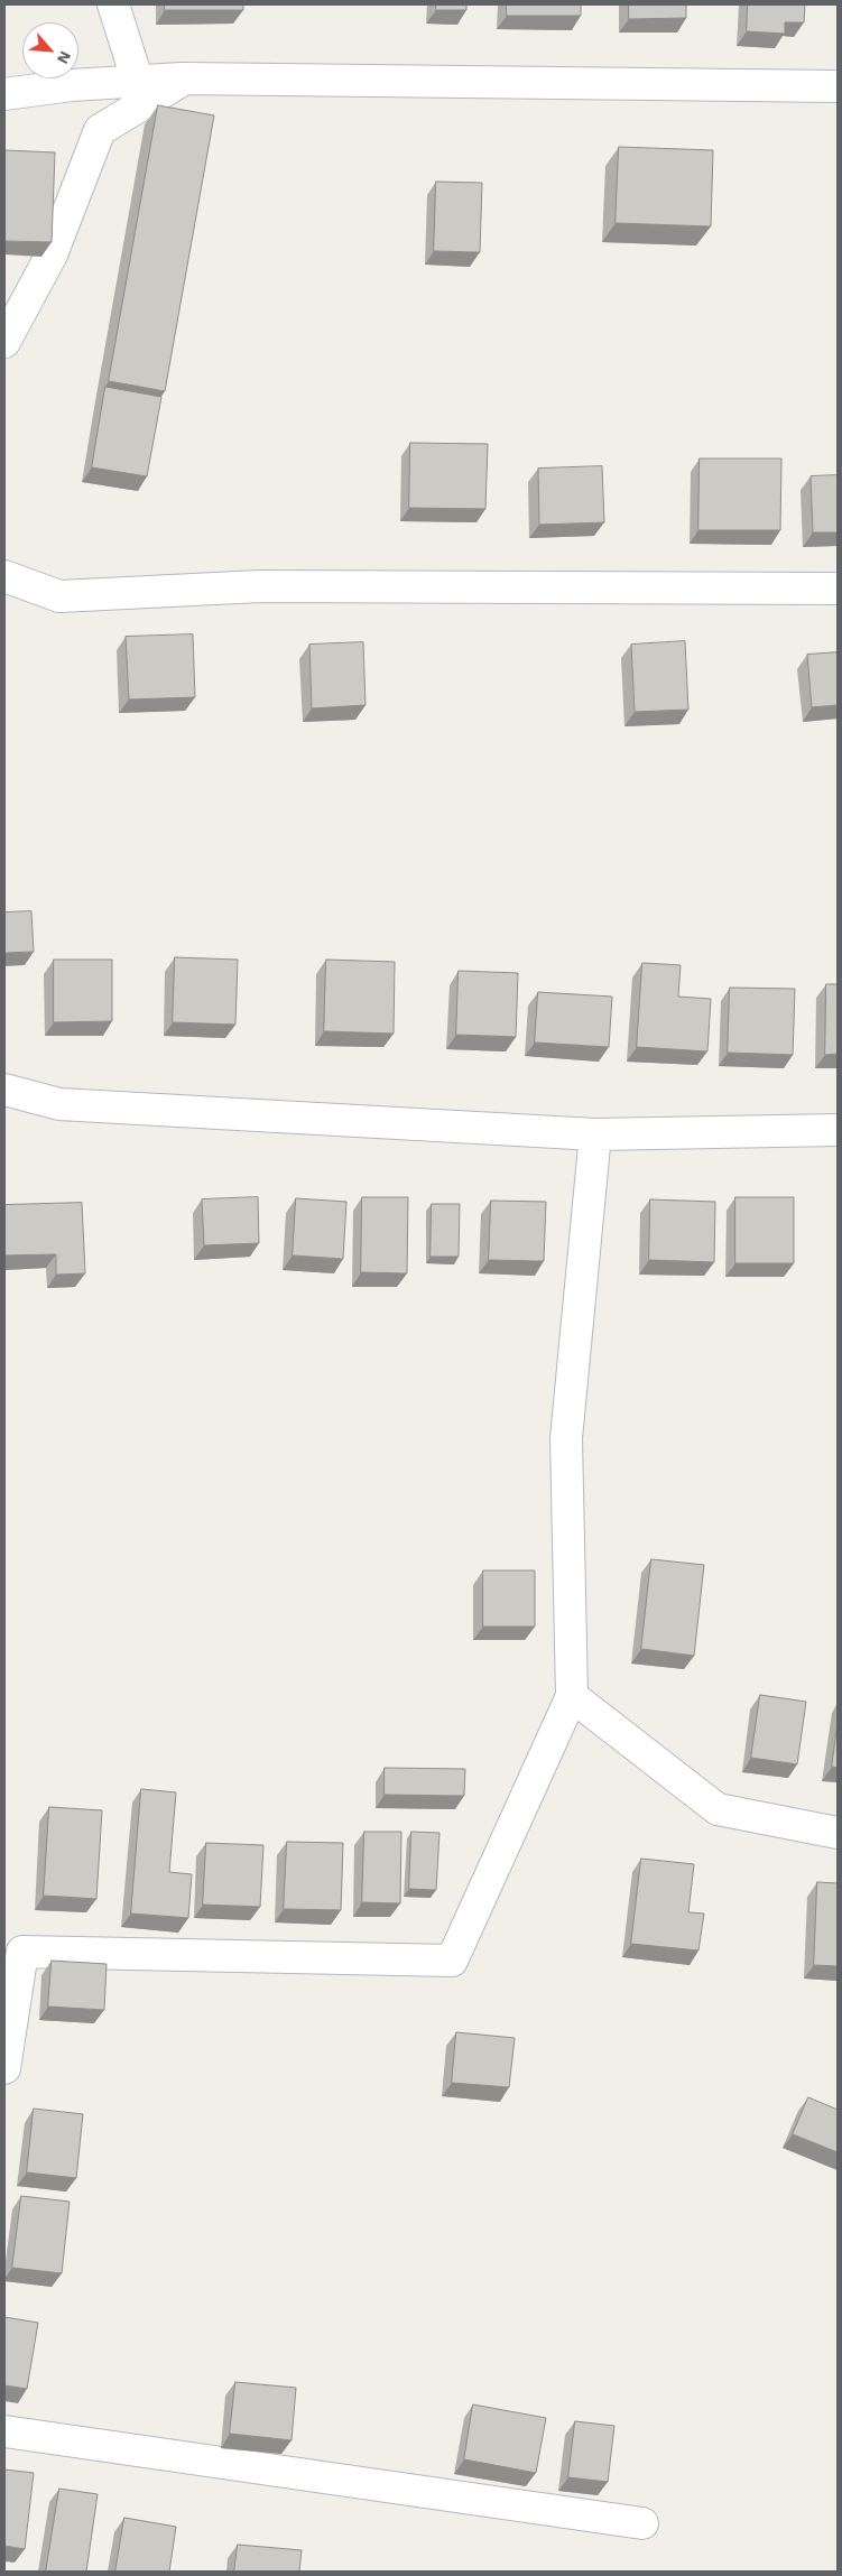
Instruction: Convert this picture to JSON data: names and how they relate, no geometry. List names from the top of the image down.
{
  "north": "bottom right"
}
